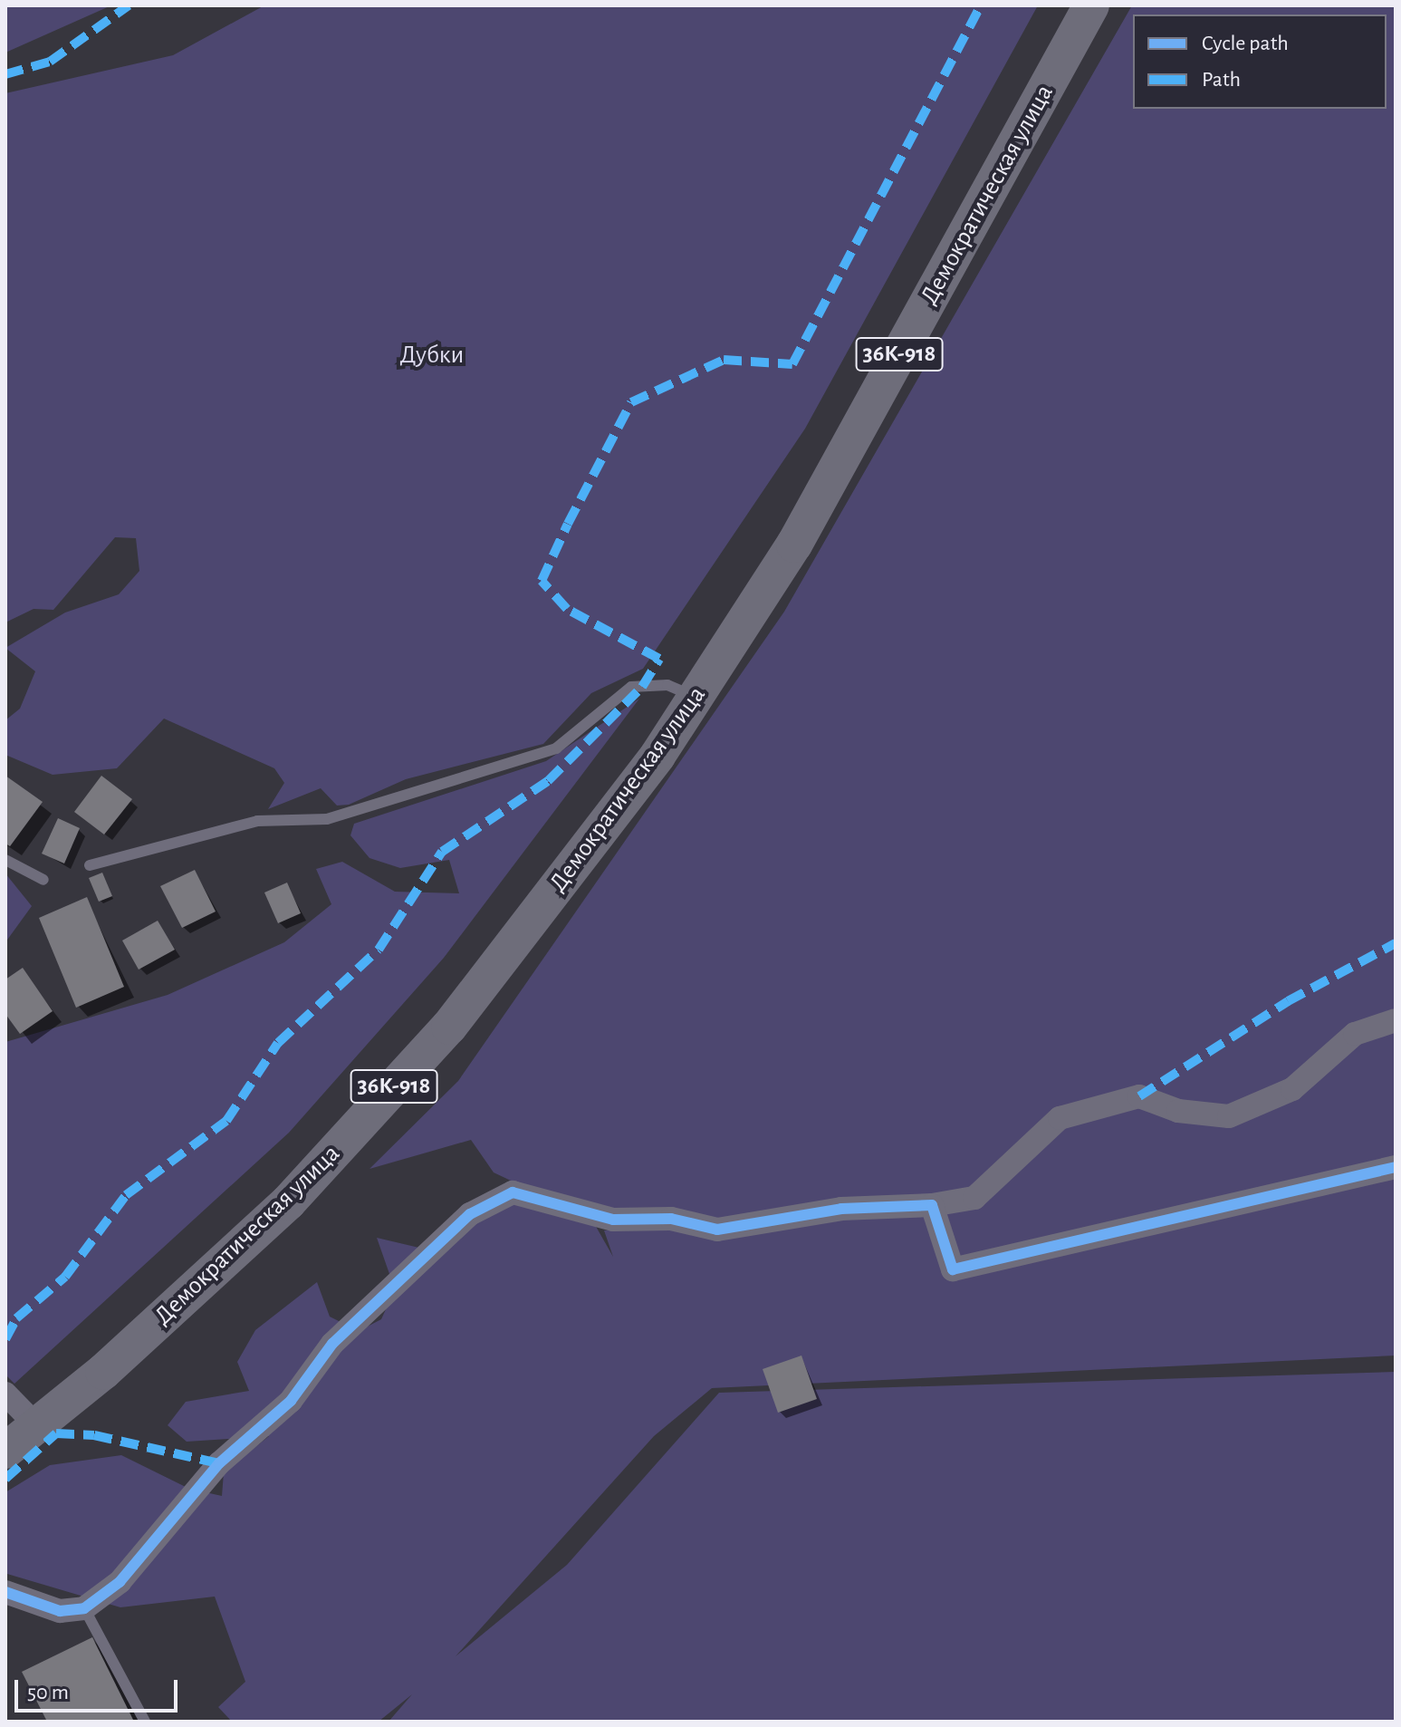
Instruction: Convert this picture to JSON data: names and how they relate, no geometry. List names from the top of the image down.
{
  "streets": {
    "main road": ["Демократическая улица", "36К-918"]
  },
  "parks": ["Дубки"],
  "legend": ["Cycle path", "Path"],
  "scale_bar": "50 m"
}
